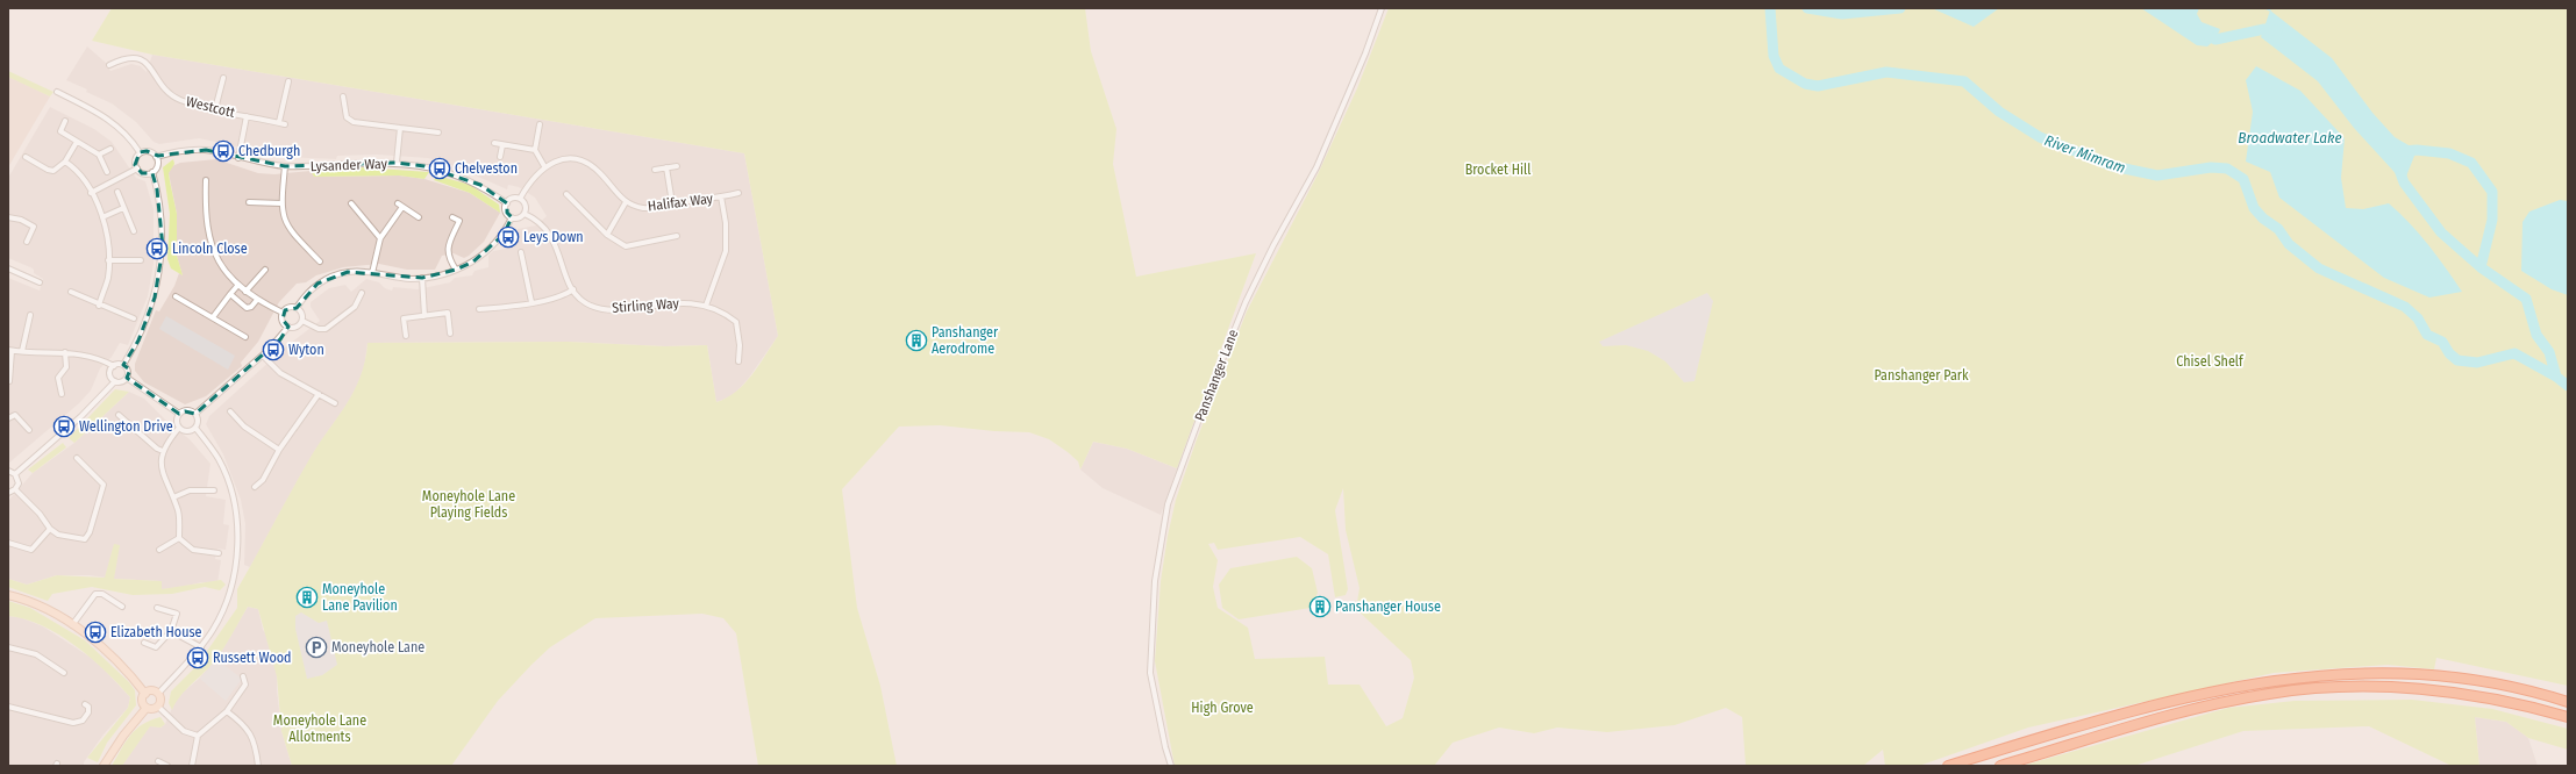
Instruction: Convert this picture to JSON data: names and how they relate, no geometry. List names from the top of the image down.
{
  "streets": {
    "street": [
      "Westcott",
      "Lysander Way",
      "Halifax Way",
      "Stirling Way",
      "Panshanger Lane"
    ]
  },
  "crossings": [
    ["Lysander Way", "Stirling Way"]
  ],
  "water": ["Broadwater Lake", "River Mimram"],
  "parks": [
    "Brocket Hill",
    "Chisel Shelf",
    "Panshanger Park",
    "Moneyhole Lane Playing Fields",
    "High Grove",
    "Moneyhole Lane Allotments"
  ],
  "places": {
    "bus stop": [
      "Chedburgh",
      "Chelveston",
      "Leys Down",
      "Lincoln Close",
      "Wyton",
      "Wellington Drive",
      "Elizabeth House",
      "Russett Wood"
    ],
    "building": ["Panshanger Aerodrome", "Moneyhole Lane Pavilion", "Panshanger House"],
    "parking": ["Moneyhole Lane"]
  }
}
